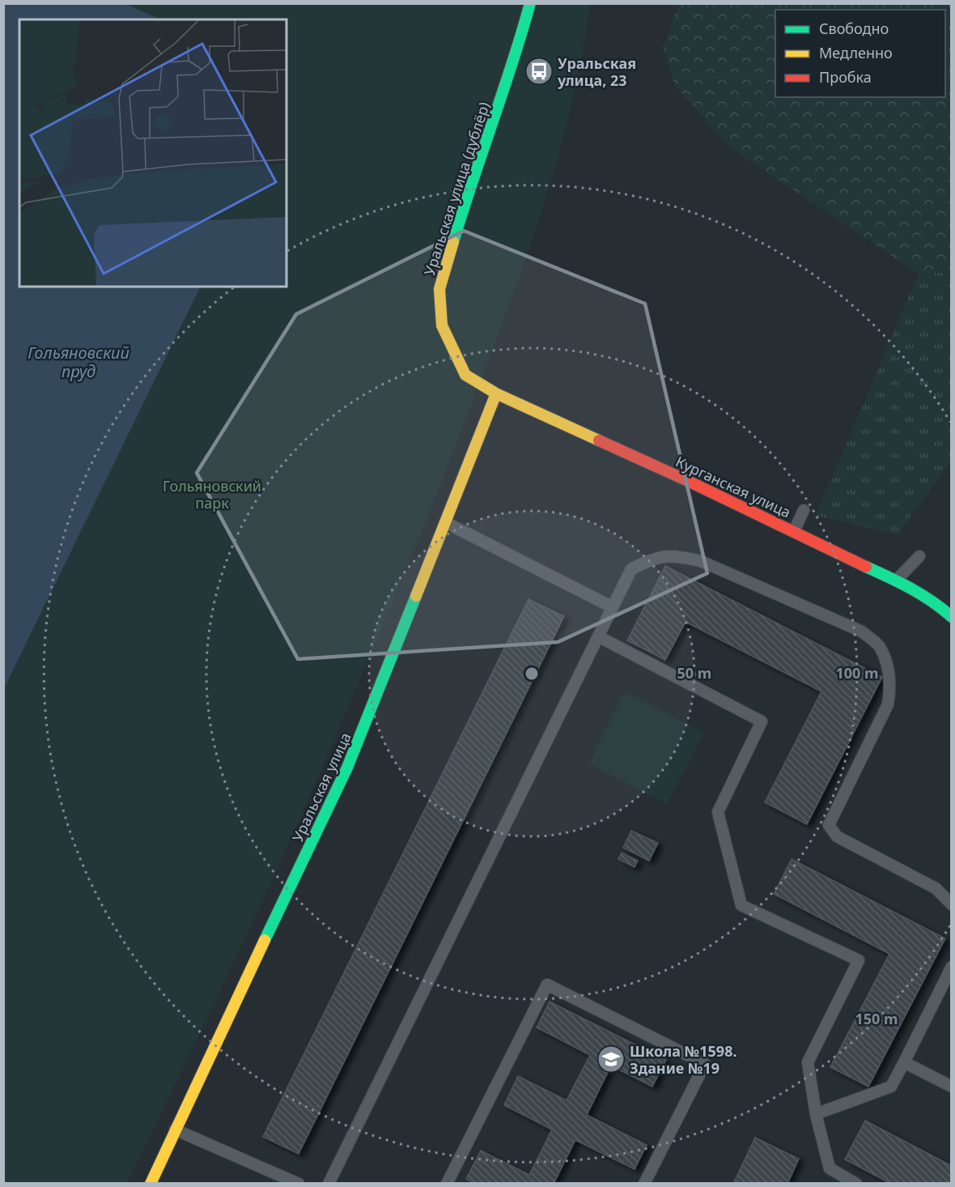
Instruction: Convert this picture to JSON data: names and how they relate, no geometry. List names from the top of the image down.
{
  "streets": {
    "main road": ["Уральская улица (дублёр)", "Курганская улица", "Уральская улица"]
  },
  "crossings": [
    ["Уральская улица (дублёр)", "Курганская улица"],
    ["Уральская улица (дублёр)", "Уральская улица"],
    ["Курганская улица", "Уральская улица"]
  ],
  "water": ["Гольяновский пруд"],
  "parks": ["Гольяновcкий парк"],
  "places": {
    "bus stop": ["Уральская улица, 23"],
    "school or university": ["Школа №1598. Здание №19"]
  },
  "legend": ["Свободно", "Медленно", "Пробка"],
  "rings": ["50 m", "100 m", "150 m"]
}
